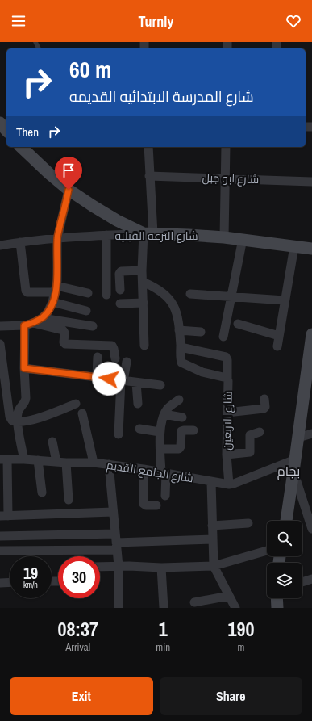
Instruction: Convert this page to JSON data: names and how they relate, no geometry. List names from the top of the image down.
{
  "streets": {
    "main road": ["شارع الترعه القبليه"],
    "street": ["شارع ابو جبل", "شارع الاربعين", "شارع الجامع القديم"]
  },
  "crossings": [
    ["شارع الاربعين", "شارع الجامع القديم"]
  ],
  "districts": ["بجام"],
  "page": {
    "header": "Turnly",
    "turn": ["60 m", "شارع المدرسة الابتدائيه القديمه"],
    "then": "Then",
    "speed": "19 km/h",
    "limit": "30",
    "eta": [
      "08:37",
      "Arrival",
      "1",
      "min",
      "190",
      "m"
    ],
    "buttons": ["Exit", "Share"]
  }
}
